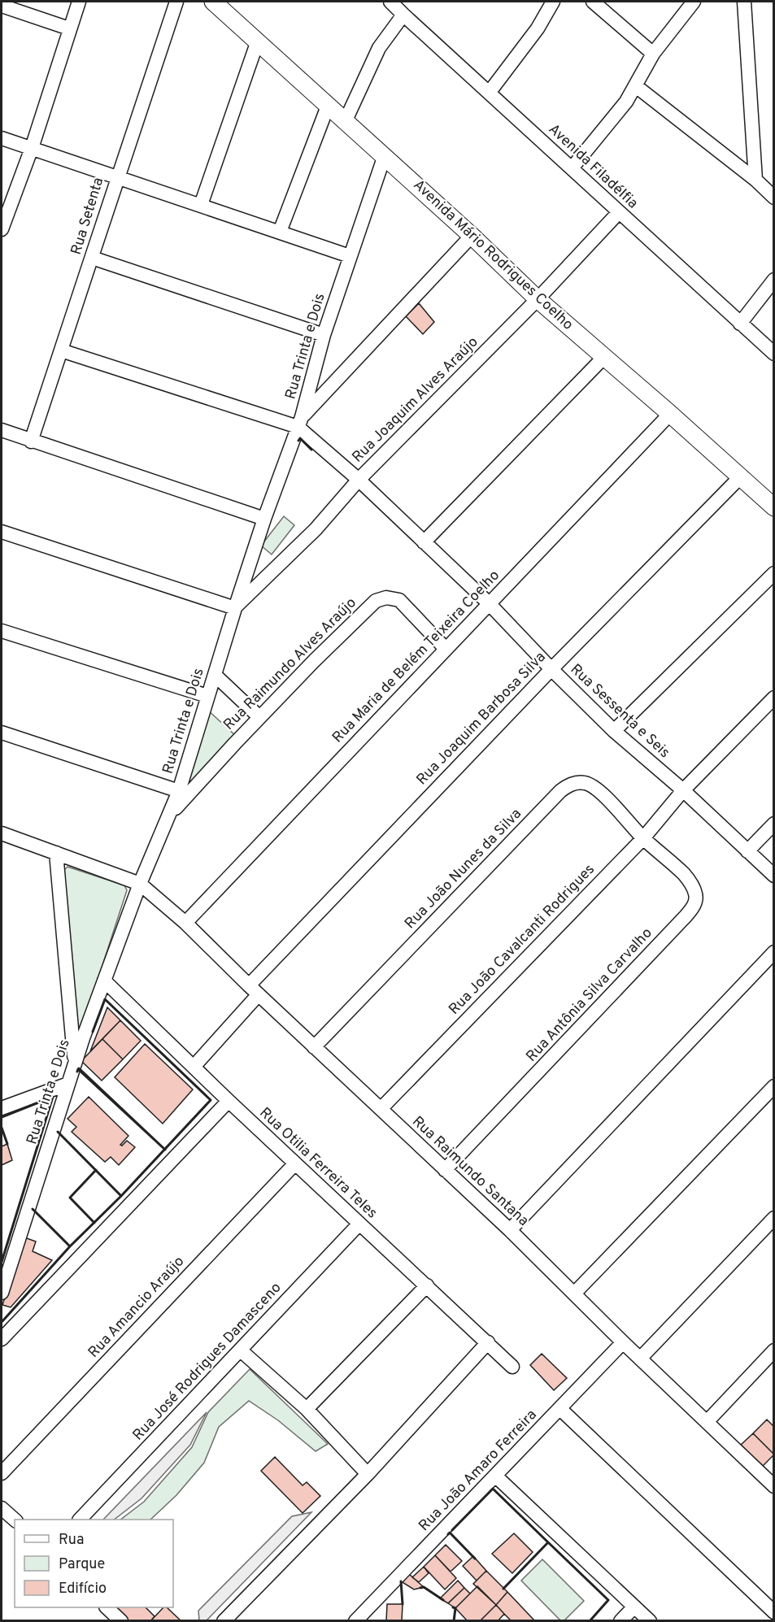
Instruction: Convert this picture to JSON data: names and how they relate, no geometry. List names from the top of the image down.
{
  "streets": {
    "main road": ["Avenida Mário Rodrigues Coelho"],
    "street": [
      "Avenida Filadélfia",
      "Rua Setenta",
      "Rua Trinta e Dois",
      "Rua Joaquim Alves Araújo",
      "Rua Maria de Belém Teixeira Coelho",
      "Rua Raimundo Alves Araújo",
      "Rua Sessenta e Seis",
      "Rua Joaquim Barbosa Silva",
      "Rua João Nunes da Silva",
      "Rua João Cavalcanti Rodrigues",
      "Rua Antônia Silva Carvalho",
      "Rua Otilia Ferreira Teles",
      "Rua Raimundo Santana",
      "Rua Amancio Araújo",
      "Rua José Rodrigues Damasceno",
      "Rua João Amaro Ferreira"
    ]
  },
  "crossings": [
    ["Avenida Filadélfia", "Rua Joaquim Alves Araújo"],
    ["Avenida Mário Rodrigues Coelho", "Rua Trinta e Dois"],
    ["Avenida Mário Rodrigues Coelho", "Rua Joaquim Alves Araújo"],
    ["Avenida Mário Rodrigues Coelho", "Rua Maria de Belém Teixeira Coelho"],
    ["Avenida Mário Rodrigues Coelho", "Rua Joaquim Barbosa Silva"],
    ["Rua Trinta e Dois", "Rua Joaquim Alves Araújo"],
    ["Rua Trinta e Dois", "Rua Raimundo Alves Araújo"],
    ["Rua Trinta e Dois", "Rua Sessenta e Seis"],
    ["Rua Trinta e Dois", "Rua Otilia Ferreira Teles"],
    ["Rua Trinta e Dois", "Rua Raimundo Santana"],
    ["Rua Joaquim Alves Araújo", "Rua Sessenta e Seis"],
    ["Rua Maria de Belém Teixeira Coelho", "Rua Raimundo Alves Araújo"],
    ["Rua Maria de Belém Teixeira Coelho", "Rua Sessenta e Seis"],
    ["Rua Maria de Belém Teixeira Coelho", "Rua Raimundo Santana"],
    ["Rua Sessenta e Seis", "Rua Joaquim Barbosa Silva"],
    ["Rua Sessenta e Seis", "Rua João Cavalcanti Rodrigues"],
    ["Rua Joaquim Barbosa Silva", "Rua Otilia Ferreira Teles"],
    ["Rua Joaquim Barbosa Silva", "Rua Raimundo Santana"],
    ["Rua João Nunes da Silva", "Rua João Cavalcanti Rodrigues"],
    ["Rua João Nunes da Silva", "Rua Antônia Silva Carvalho"],
    ["Rua João Nunes da Silva", "Rua Raimundo Santana"],
    ["Rua João Cavalcanti Rodrigues", "Rua Antônia Silva Carvalho"],
    ["Rua João Cavalcanti Rodrigues", "Rua Raimundo Santana"],
    ["Rua Antônia Silva Carvalho", "Rua Raimundo Santana"],
    ["Rua Otilia Ferreira Teles", "Rua Amancio Araújo"],
    ["Rua Otilia Ferreira Teles", "Rua José Rodrigues Damasceno"],
    ["Rua Raimundo Santana", "Rua João Amaro Ferreira"]
  ],
  "legend": ["Rua", "Parque", "Edifício"]
}
